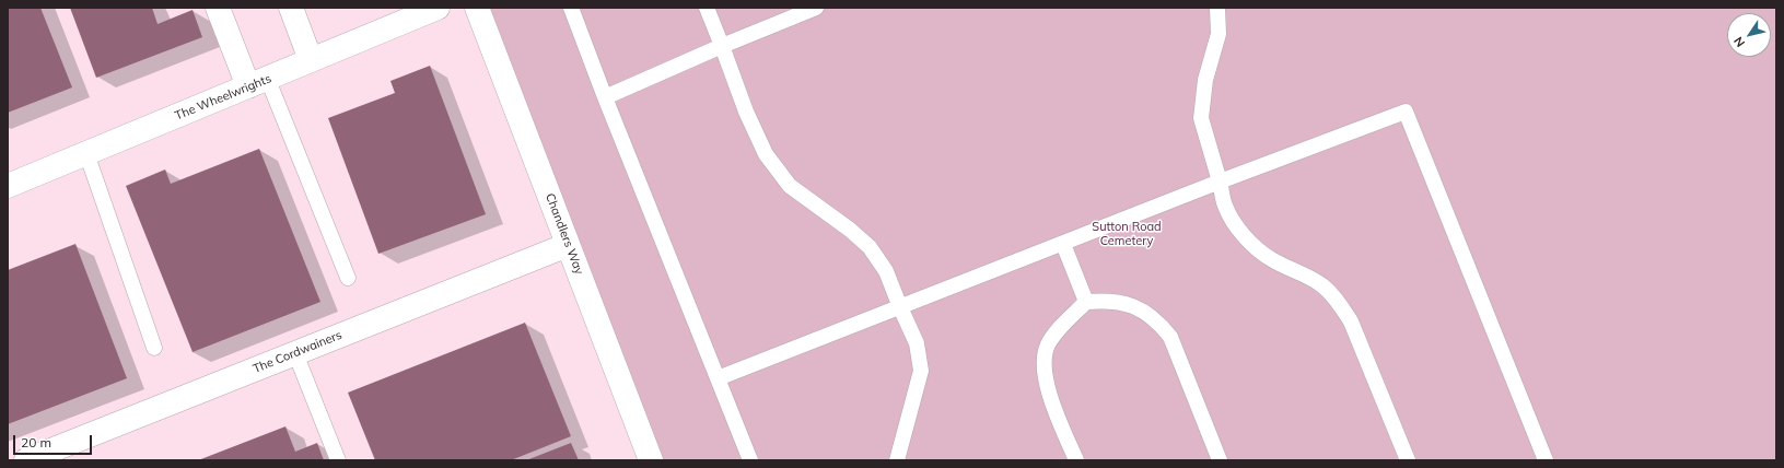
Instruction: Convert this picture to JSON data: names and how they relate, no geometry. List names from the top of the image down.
{
  "streets": {
    "street": ["The Wheelwrights", "Chandlers Way", "The Cordwainers"]
  },
  "crossings": [
    ["Chandlers Way", "The Cordwainers"]
  ],
  "parks": ["Sutton Road Cemetery"],
  "scale_bar": "20 m",
  "north": "bottom left"
}
